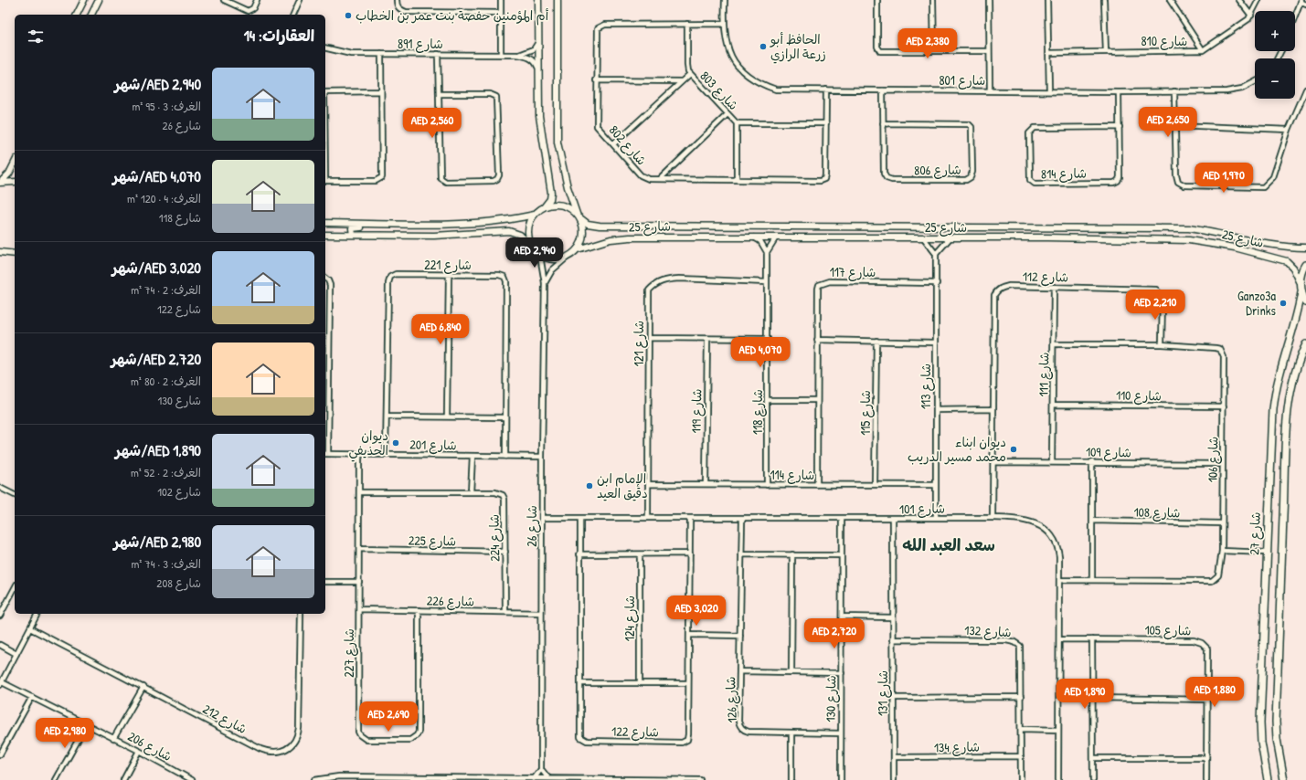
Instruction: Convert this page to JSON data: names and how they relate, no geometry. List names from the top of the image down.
{
  "streets": {
    "main road": ["شارع 27"],
    "street": [
      "شارع 810",
      "شارع 891",
      "شارع 801",
      "شارع 803",
      "شارع 802",
      "شارع 806",
      "شارع 814",
      "شارع 25",
      "شارع 221",
      "شارع 117",
      "شارع 112",
      "شارع 121",
      "شارع 111",
      "شارع 113",
      "شارع 110",
      "شارع 119",
      "شارع 118",
      "شارع 115",
      "شارع 201",
      "شارع 109",
      "شارع 106",
      "شارع 114",
      "شارع 101",
      "شارع 108",
      "شارع 26",
      "شارع 224",
      "شارع 225",
      "شارع 226",
      "شارع 124",
      "شارع 105",
      "شارع 132",
      "شارع 227",
      "شارع 131",
      "شارع 130",
      "شارع 126",
      "شارع 212",
      "شارع 122",
      "شارع 206",
      "شارع 134"
    ]
  },
  "crossings": [
    ["شارع 801", "شارع 802"],
    ["شارع 801", "شارع 806"],
    ["شارع 801", "شارع 814"],
    ["شارع 803", "شارع 802"],
    ["شارع 25", "شارع 26"],
    ["شارع 221", "شارع 201"],
    ["شارع 117", "شارع 113"],
    ["شارع 117", "شارع 114"],
    ["شارع 112", "شارع 111"],
    ["شارع 112", "شارع 109"],
    ["شارع 112", "شارع 106"],
    ["شارع 112", "شارع 101"],
    ["شارع 121", "شارع 118"],
    ["شارع 121", "شارع 114"],
    ["شارع 121", "شارع 101"],
    ["شارع 111", "شارع 110"],
    ["شارع 111", "شارع 109"],
    ["شارع 111", "شارع 106"],
    ["شارع 113", "شارع 114"],
    ["شارع 113", "شارع 101"],
    ["شارع 110", "شارع 106"],
    ["شارع 119", "شارع 114"],
    ["شارع 118", "شارع 114"],
    ["شارع 115", "شارع 114"],
    ["شارع 201", "شارع 26"],
    ["شارع 201", "شارع 227"],
    ["شارع 109", "شارع 106"],
    ["شارع 106", "شارع 101"],
    ["شارع 106", "شارع 108"],
    ["شارع 101", "شارع 26"],
    ["شارع 101", "شارع 105"],
    ["شارع 101", "شارع 131"],
    ["شارع 101", "شارع 130"],
    ["شارع 101", "شارع 126"],
    ["شارع 101", "شارع 122"],
    ["شارع 26", "شارع 226"],
    ["شارع 224", "شارع 225"],
    ["شارع 224", "شارع 226"],
    ["شارع 224", "شارع 227"],
    ["شارع 225", "شارع 227"],
    ["شارع 226", "شارع 227"],
    ["شارع 132", "شارع 131"],
    ["شارع 132", "شارع 134"],
    ["شارع 131", "شارع 134"],
    ["شارع 130", "شارع 126"]
  ],
  "districts": ["سعد العبد الله"],
  "places": [
    "أم المؤمنين حفصة بنت عمر بن الخطاب",
    "الحافظ أبو زرعة الرازي",
    "Ganzo3a Drinks",
    "ديوان الحذيفي",
    "ديوان ابناء محمد مسير الدريب",
    "الإمام ابن دقيق العيد"
  ],
  "page": {
    "map_buttons": ["+", "−"],
    "heading": "العقارات: 14",
    "price": [
      "AED 2,380",
      "AED 2,650",
      "AED 2,560",
      "AED 1,970",
      "AED 2,940",
      "AED 2,210",
      "AED 6,840",
      "AED 4,070",
      "AED 3,020",
      "AED 2,720",
      "AED 1,880",
      "AED 1,890",
      "AED 2,690",
      "AED 2,980"
    ],
    "list": [
      {
        "name": "AED 2,940/شهر",
        "note": "الغرف: 3 · 95 m² · شارع 26"
      },
      {
        "name": "AED 4,070/شهر",
        "note": "الغرف: 4 · 120 m² · شارع 118"
      },
      {
        "name": "AED 3,020/شهر",
        "note": "الغرف: 2 · 74 m² · شارع 122"
      },
      {
        "name": "AED 2,720/شهر",
        "note": "الغرف: 2 · 80 m² · شارع 130"
      },
      {
        "name": "AED 1,890/شهر",
        "note": "الغرف: 2 · 52 m² · شارع 102"
      },
      {
        "name": "AED 2,980/شهر",
        "note": "الغرف: 3 · 74 m² · شارع 208"
      }
    ]
  }
}
